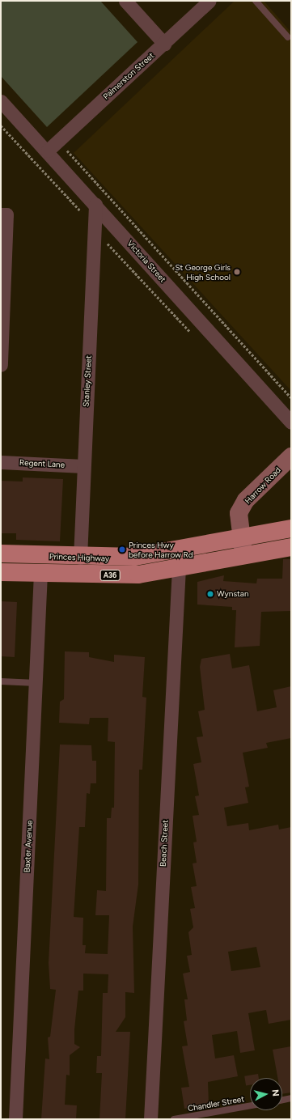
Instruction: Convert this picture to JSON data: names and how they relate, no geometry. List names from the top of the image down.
{
  "streets": {
    "highway": ["Princes Highway", "A36"],
    "main road": ["Harrow Road"],
    "street": [
      "Palmerston Street",
      "Victoria Street",
      "Stanley Street",
      "Regent Lane",
      "Beach Street",
      "Baxter Avenue"
    ],
    "lane": ["Chandler Street"]
  },
  "crossings": [
    ["Palmerston Street", "Victoria Street"],
    ["Victoria Street", "Stanley Street"],
    ["Stanley Street", "Regent Lane"],
    ["Stanley Street", "Princes Highway"],
    ["Harrow Road", "Princes Highway"],
    ["Princes Highway", "Beach Street"],
    ["Princes Highway", "Baxter Avenue"]
  ],
  "places": ["St George Girls High School", "Princes Hwy before Harrow Rd", "Wynstan"],
  "north": "right"
}
